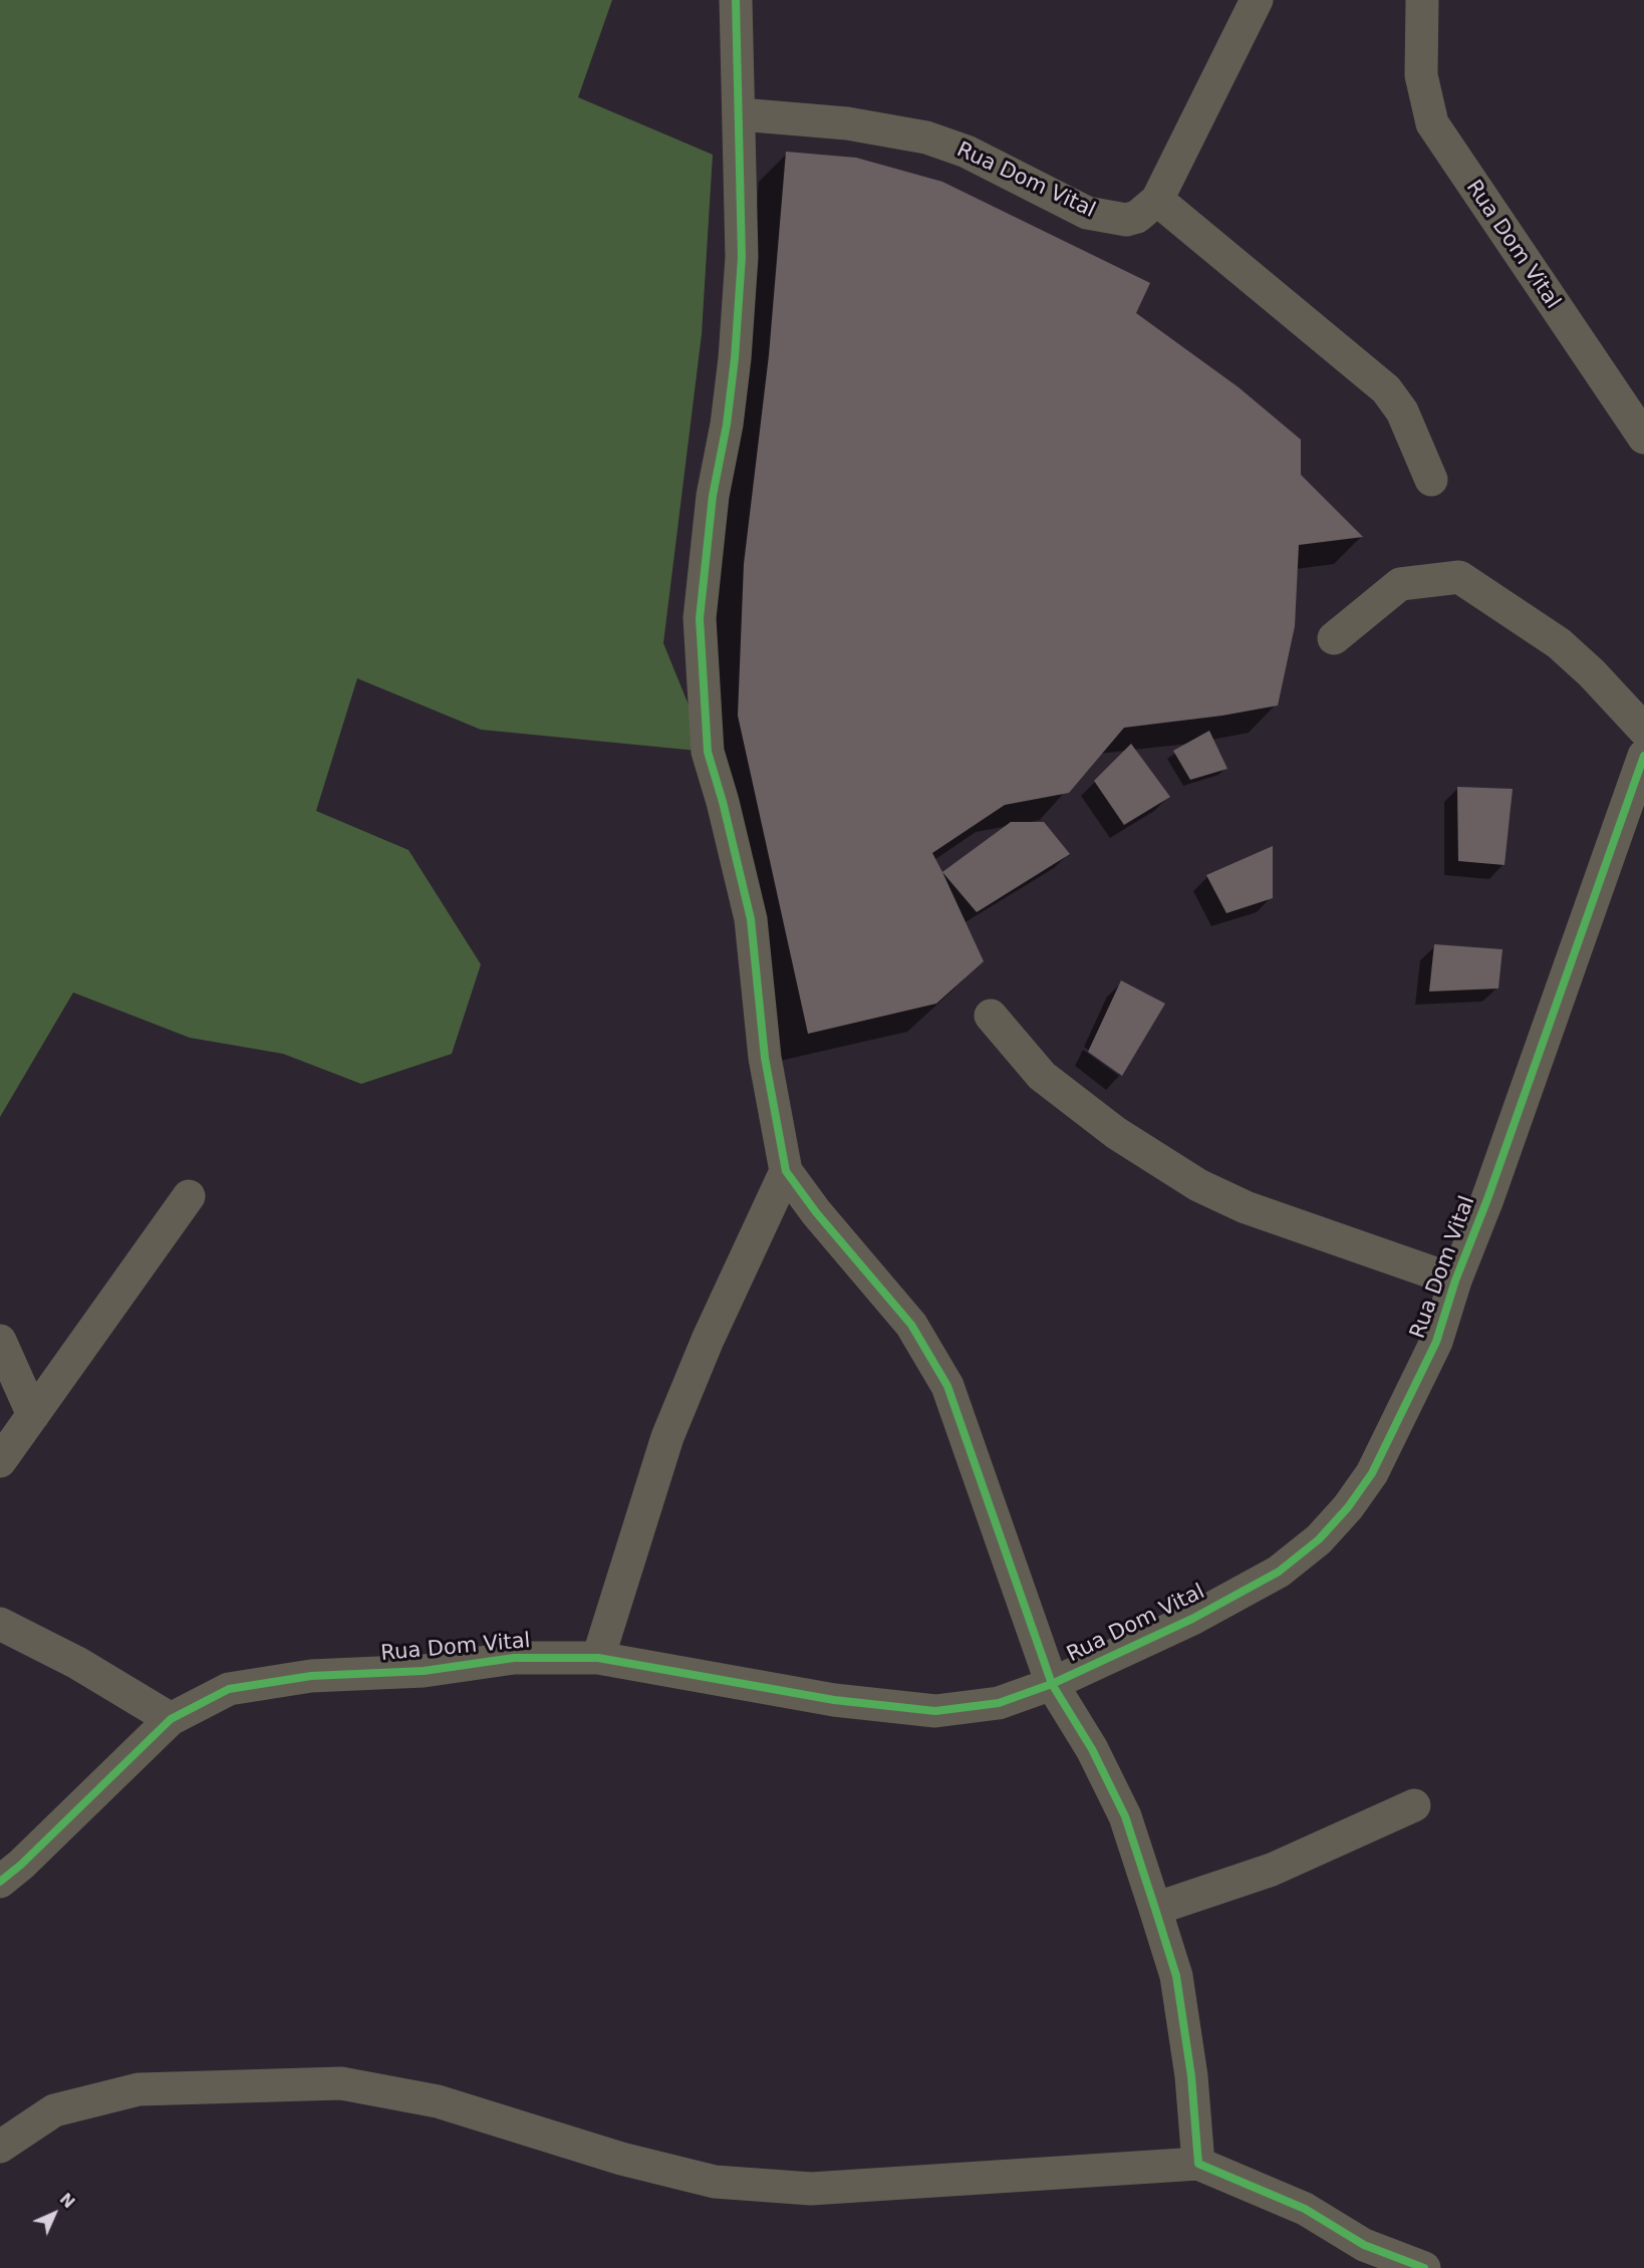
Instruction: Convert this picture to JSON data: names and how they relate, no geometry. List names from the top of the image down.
{
  "streets": {
    "street": ["Rua Dom Vital"]
  },
  "north": "top right"
}
